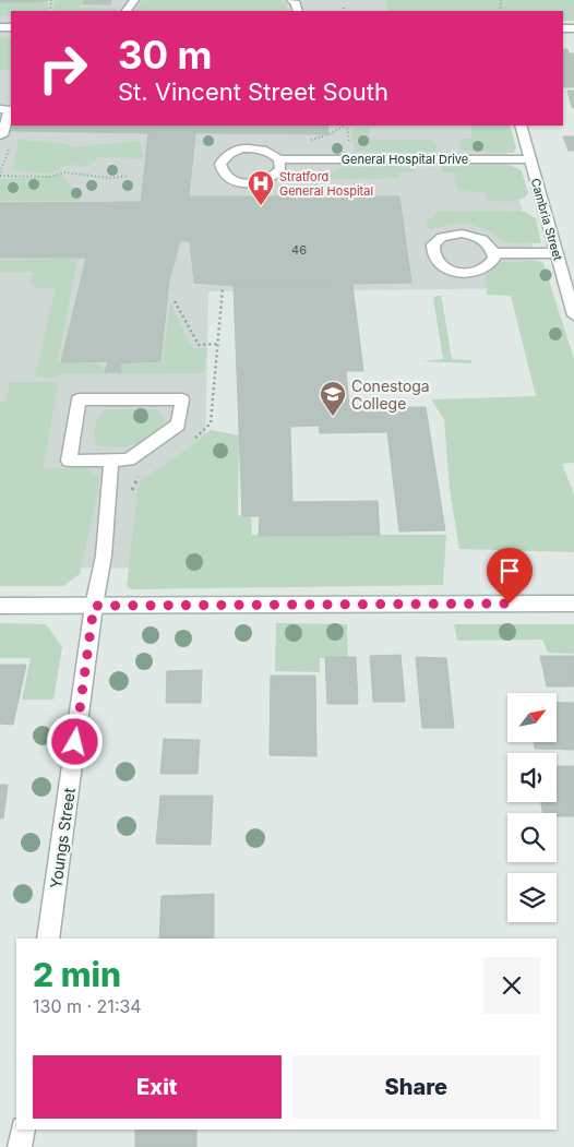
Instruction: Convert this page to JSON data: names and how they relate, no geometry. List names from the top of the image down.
{
  "streets": {
    "street": ["General Hospital Drive", "Cambria Street", "Youngs Street"]
  },
  "crossings": [
    ["General Hospital Drive", "Cambria Street"]
  ],
  "places": {
    "hospital": ["Stratford General Hospital"],
    "school or university": ["Conestoga College"]
  },
  "house_numbers": ["46"],
  "north": "top right",
  "page": {
    "turn": ["30 m", "St. Vincent Street South"],
    "heading": ["2 min", "130 m · 21:34"],
    "buttons": ["Exit", "Share"]
  }
}
